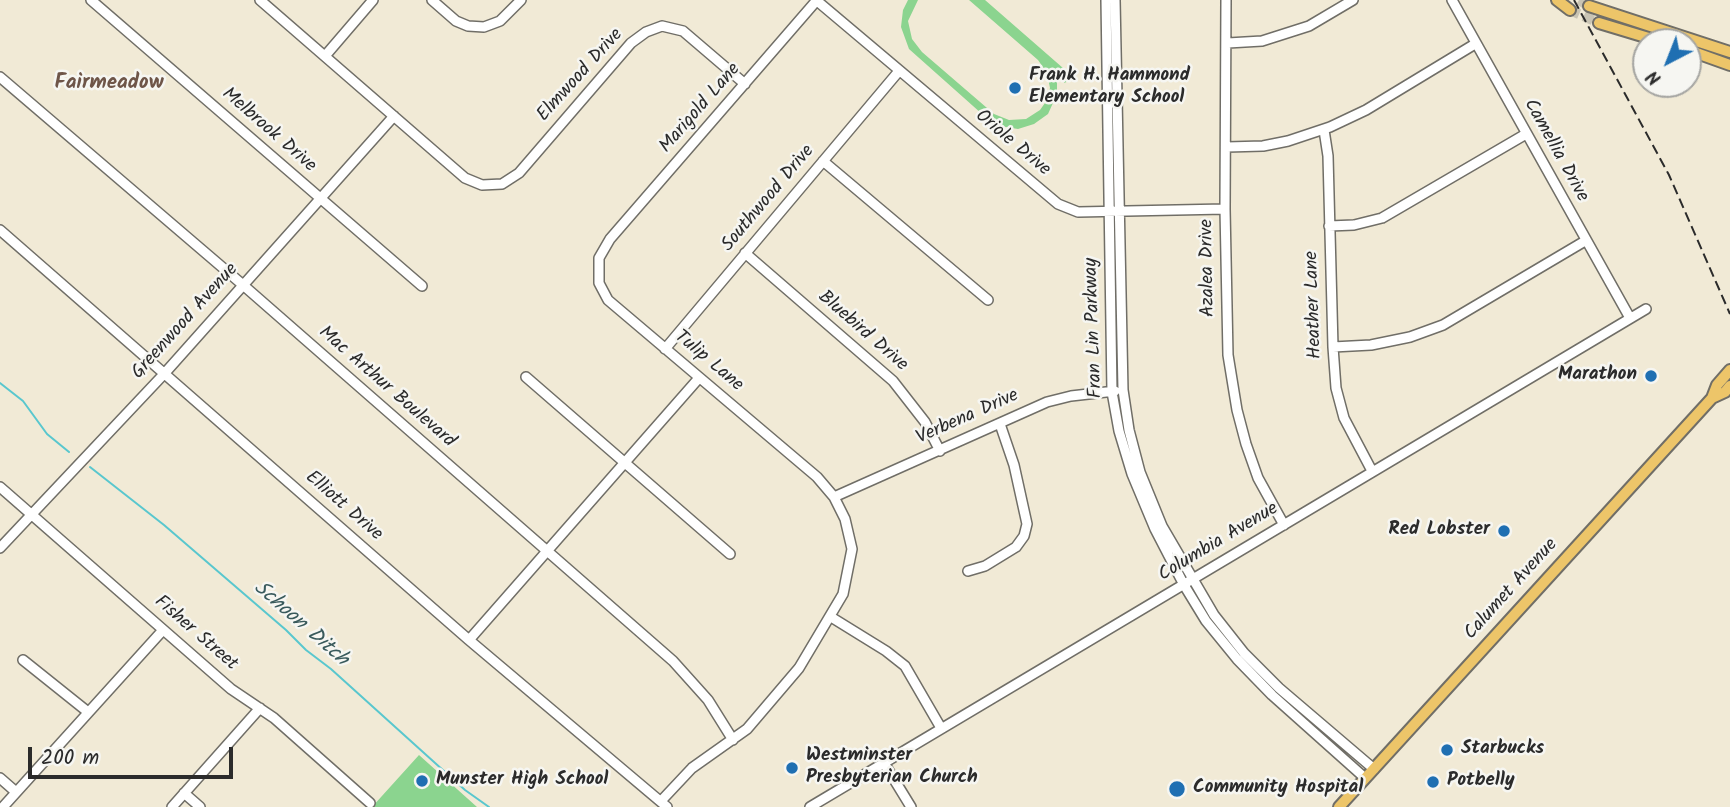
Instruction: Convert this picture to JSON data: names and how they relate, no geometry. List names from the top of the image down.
{
  "streets": {
    "main road": ["Calumet Avenue"],
    "street": [
      "Elmwood Drive",
      "Marigold Lane",
      "Melbrook Drive",
      "Oriole Drive",
      "Camellia Drive",
      "Southwood Drive",
      "Azalea Drive",
      "Heather Lane",
      "Greenwood Avenue",
      "Fran Lin Parkway",
      "Bluebird Drive",
      "Tulip Lane",
      "Mac Arthur Boulevard",
      "Verbena Drive",
      "Elliott Drive",
      "Columbia Avenue",
      "Fisher Street"
    ]
  },
  "crossings": [
    ["Elmwood Drive", "Marigold Lane"],
    ["Elmwood Drive", "Greenwood Avenue"],
    ["Marigold Lane", "Oriole Drive"],
    ["Marigold Lane", "Tulip Lane"],
    ["Melbrook Drive", "Greenwood Avenue"],
    ["Oriole Drive", "Southwood Drive"],
    ["Oriole Drive", "Azalea Drive"],
    ["Oriole Drive", "Fran Lin Parkway"],
    ["Camellia Drive", "Columbia Avenue"],
    ["Southwood Drive", "Bluebird Drive"],
    ["Southwood Drive", "Tulip Lane"],
    ["Azalea Drive", "Columbia Avenue"],
    ["Heather Lane", "Columbia Avenue"],
    ["Greenwood Avenue", "Mac Arthur Boulevard"],
    ["Greenwood Avenue", "Elliott Drive"],
    ["Greenwood Avenue", "Fisher Street"],
    ["Fran Lin Parkway", "Verbena Drive"],
    ["Fran Lin Parkway", "Columbia Avenue"],
    ["Fran Lin Parkway", "Calumet Avenue"],
    ["Bluebird Drive", "Verbena Drive"],
    ["Tulip Lane", "Verbena Drive"]
  ],
  "districts": ["Fairmeadow"],
  "water": ["Schoon Ditch"],
  "places": [
    "Frank H. Hammond Elementary School",
    "Marathon",
    "Red Lobster",
    "Starbucks",
    "Westminster Presbyterian Church",
    "Munster High School",
    "Potbelly",
    "Community Hospital"
  ],
  "scale_bar": "200 m",
  "north": "bottom left"
}
